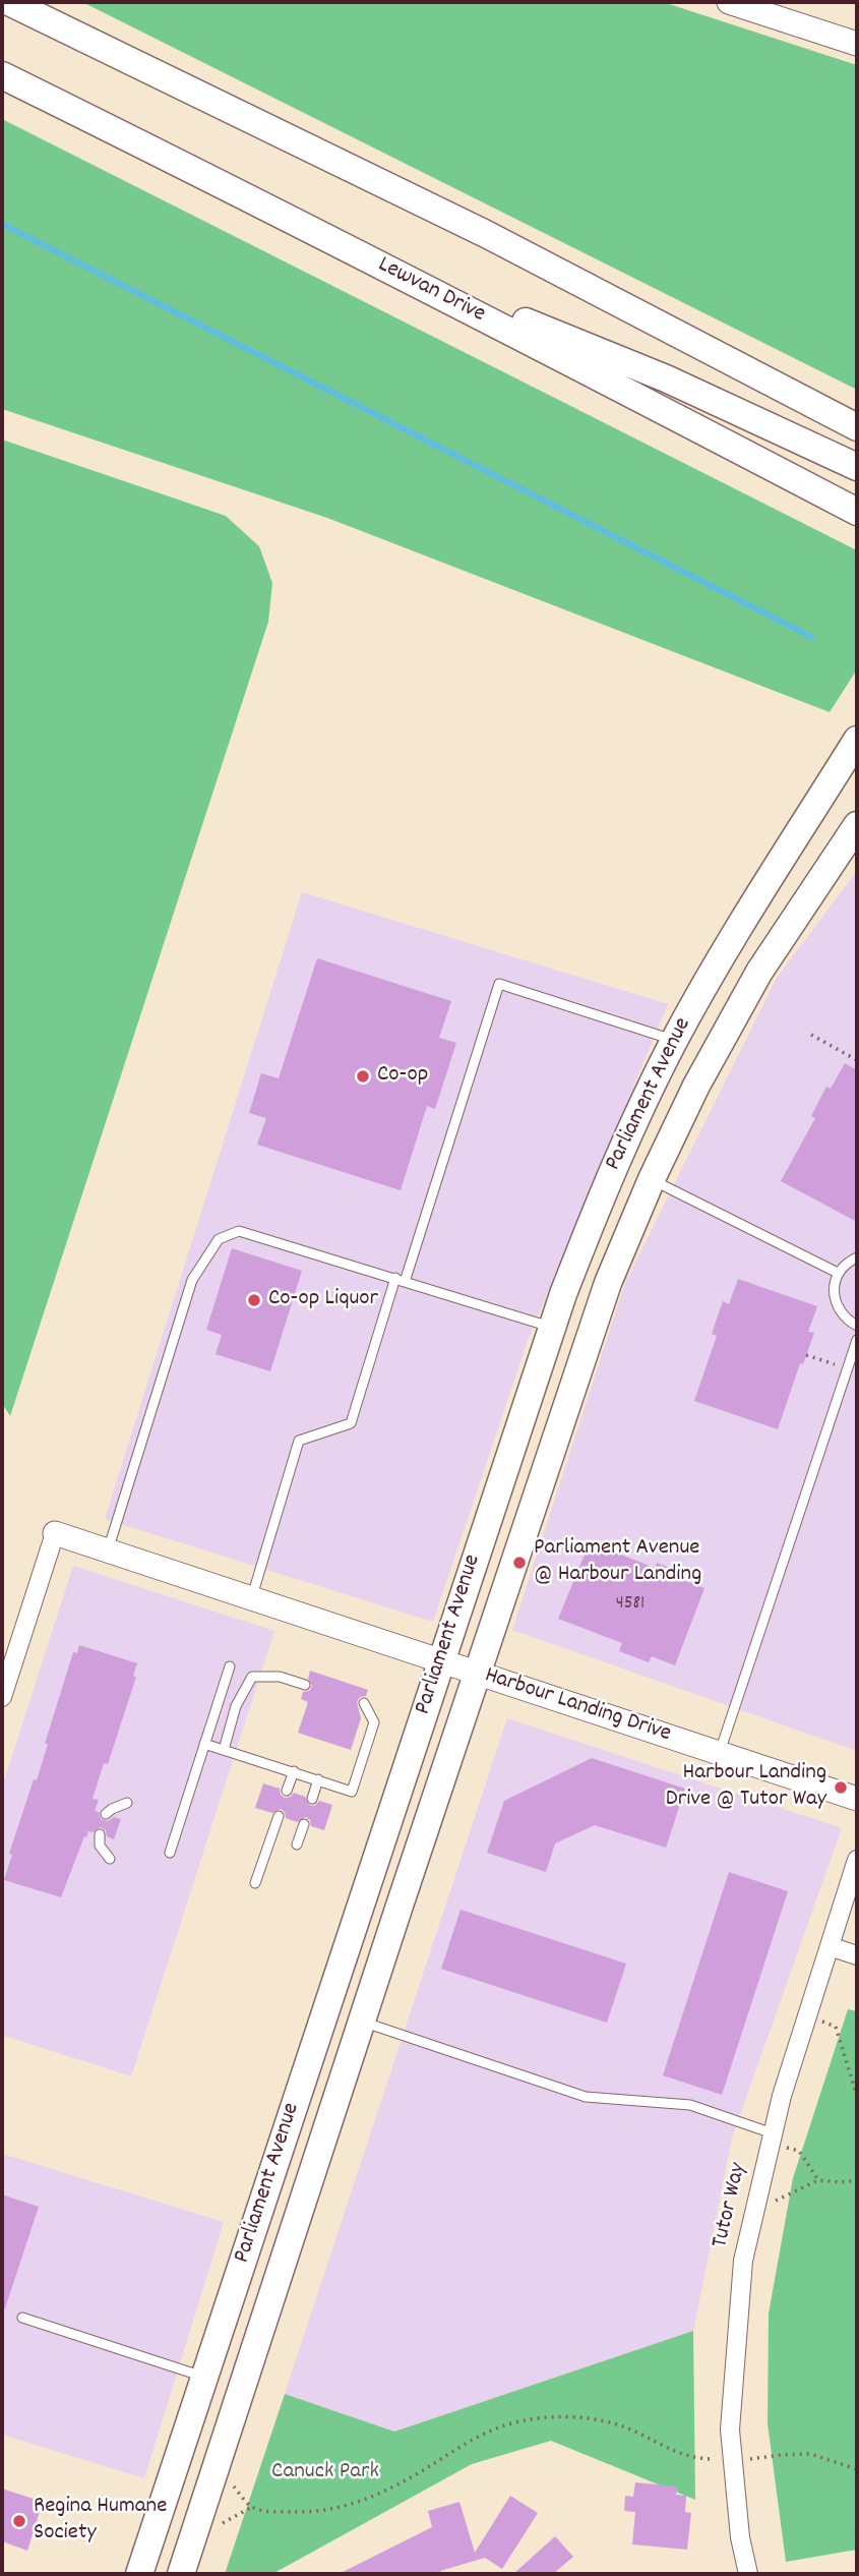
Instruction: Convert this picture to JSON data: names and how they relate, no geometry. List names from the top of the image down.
{
  "streets": {
    "main road": ["Lewvan Drive", "Parliament Avenue"],
    "street": ["Harbour Landing Drive", "Tutor Way"]
  },
  "crossings": [
    ["Parliament Avenue", "Harbour Landing Drive"]
  ],
  "parks": ["Canuck Park"],
  "places": [
    "Co-op",
    "Co-op Liquor",
    "Parliament Avenue @ Harbour Landing",
    "Harbour Landing Drive @ Tutor Way",
    "Regina Humane Society"
  ],
  "house_numbers": ["4581"]
}
